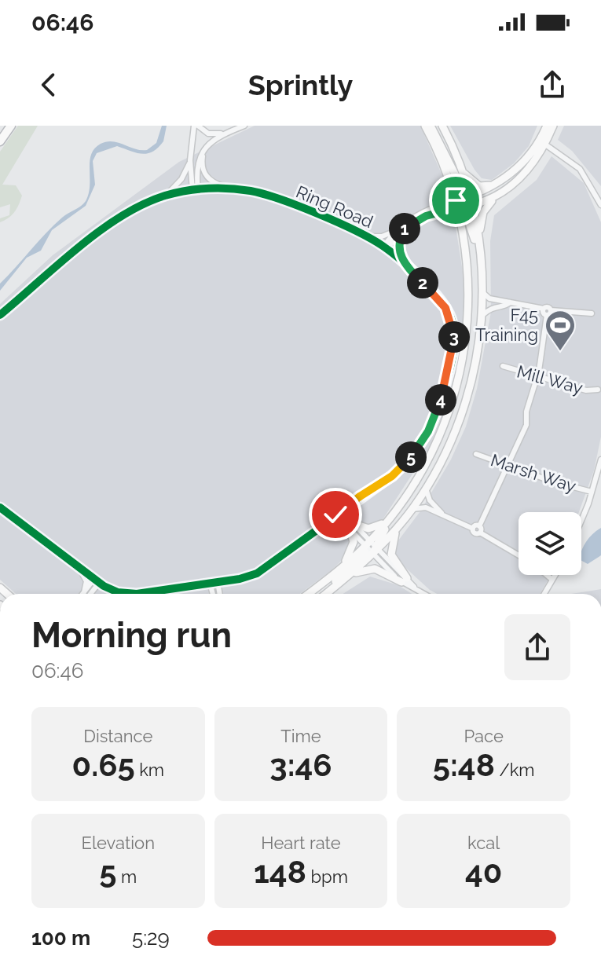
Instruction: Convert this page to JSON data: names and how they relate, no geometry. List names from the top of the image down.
{
  "streets": {
    "street": ["Ring Road", "Mill Way", "Marsh Way"]
  },
  "places": {
    "sports": ["F45 Training"]
  },
  "page": {
    "status": "06:46",
    "header": "Sprintly",
    "pins": [
      "1",
      "2",
      "3",
      "4",
      "5"
    ],
    "heading": ["Morning run", "06:46"],
    "stats": [
      ["Distance", "0.65 km"],
      ["Time", "3:46"],
      ["Pace", "5:48 /km"],
      ["Elevation", "5 m"],
      ["Heart rate", "148 bpm"],
      ["kcal", "40"]
    ],
    "list": [
      {
        "name": "100 m",
        "note": "5:29"
      }
    ]
  }
}
